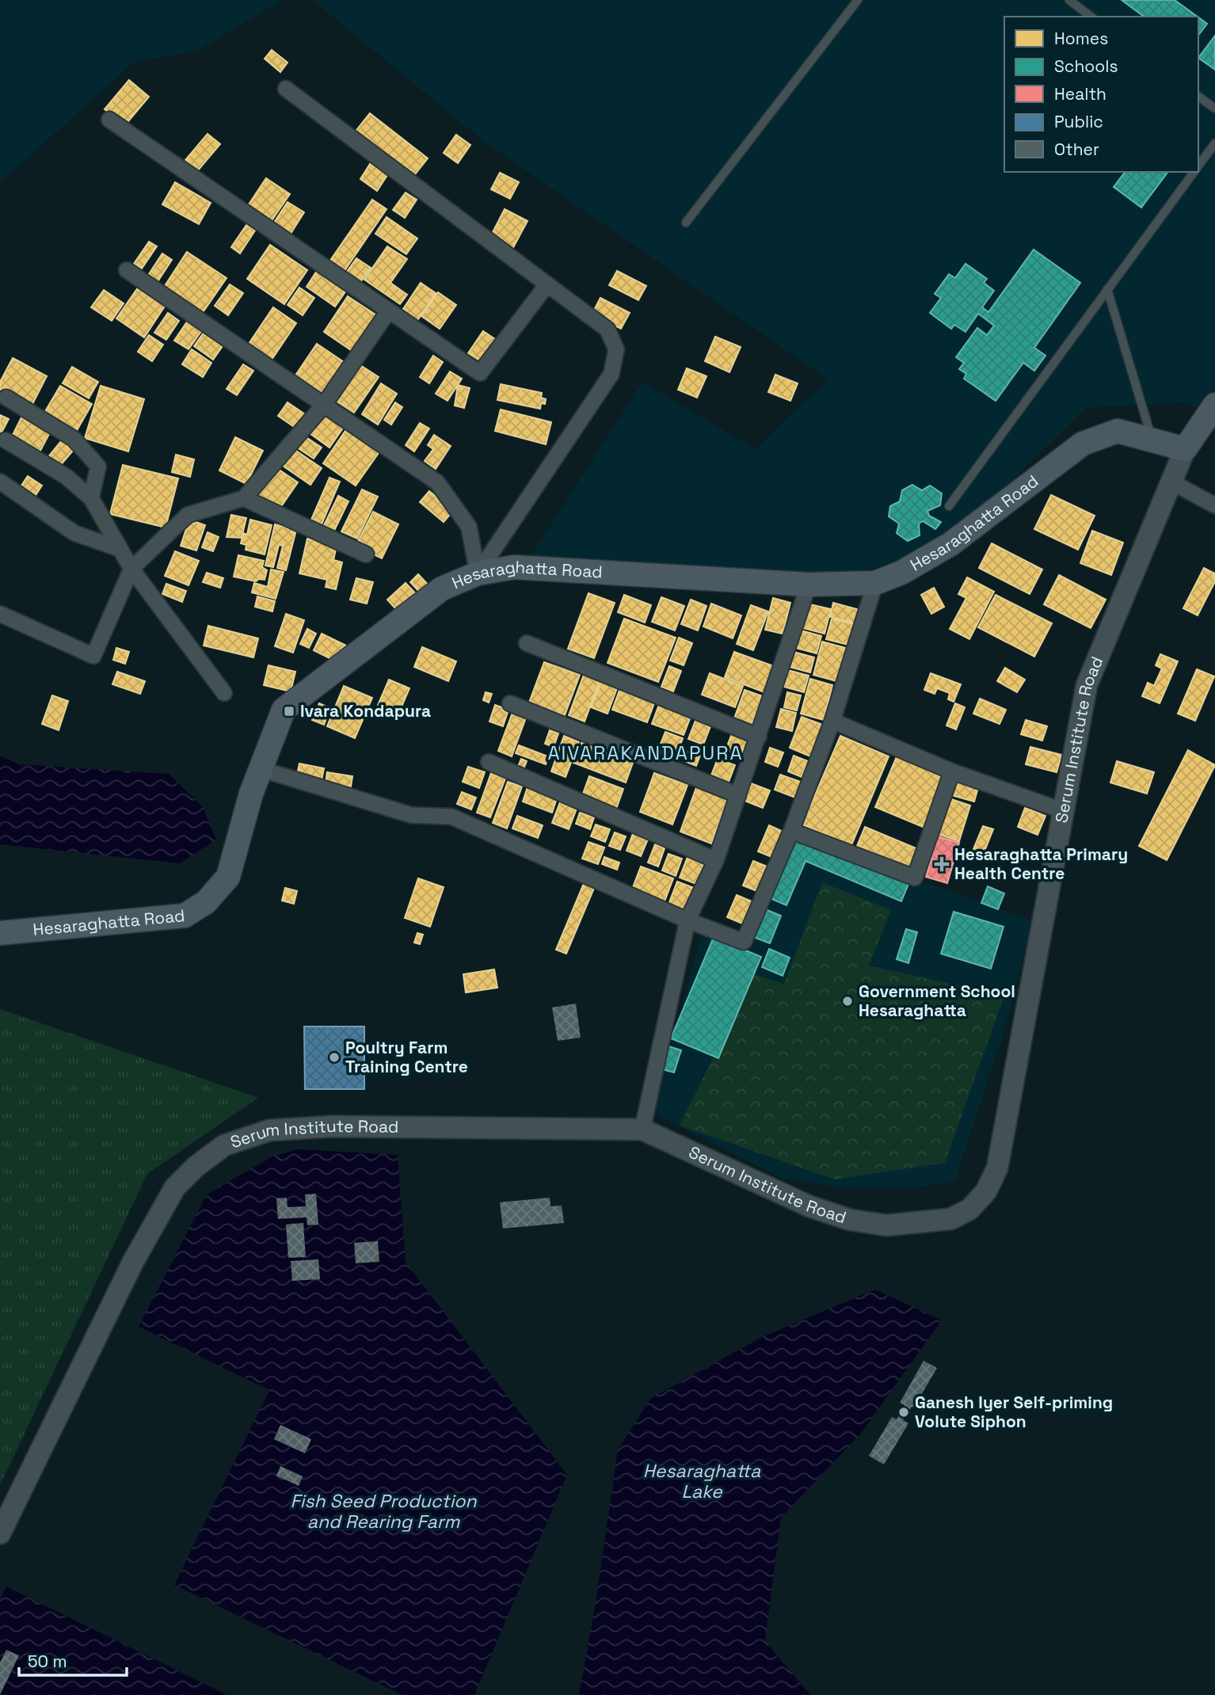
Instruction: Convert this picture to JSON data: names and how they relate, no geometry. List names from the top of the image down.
{
  "streets": {
    "main road": ["Hesaraghatta Road", "Serum Institute Road"]
  },
  "crossings": [
    ["Hesaraghatta Road", "Serum Institute Road"]
  ],
  "districts": ["AIVARAKANDAPURA"],
  "water": ["Hesaraghatta Lake", "Fish Seed Production and Rearing Farm"],
  "places": {
    "transit": ["Ivara Kondapura"],
    "health": ["Hesaraghatta Primary Health Centre"],
    "other": ["Government School Hesaraghatta", "Poultry Farm Training Centre", "Ganesh Iyer Self-priming Volute Siphon"]
  },
  "legend": [
    "Homes",
    "Schools",
    "Health",
    "Public",
    "Other"
  ],
  "scale_bar": "50 m"
}
